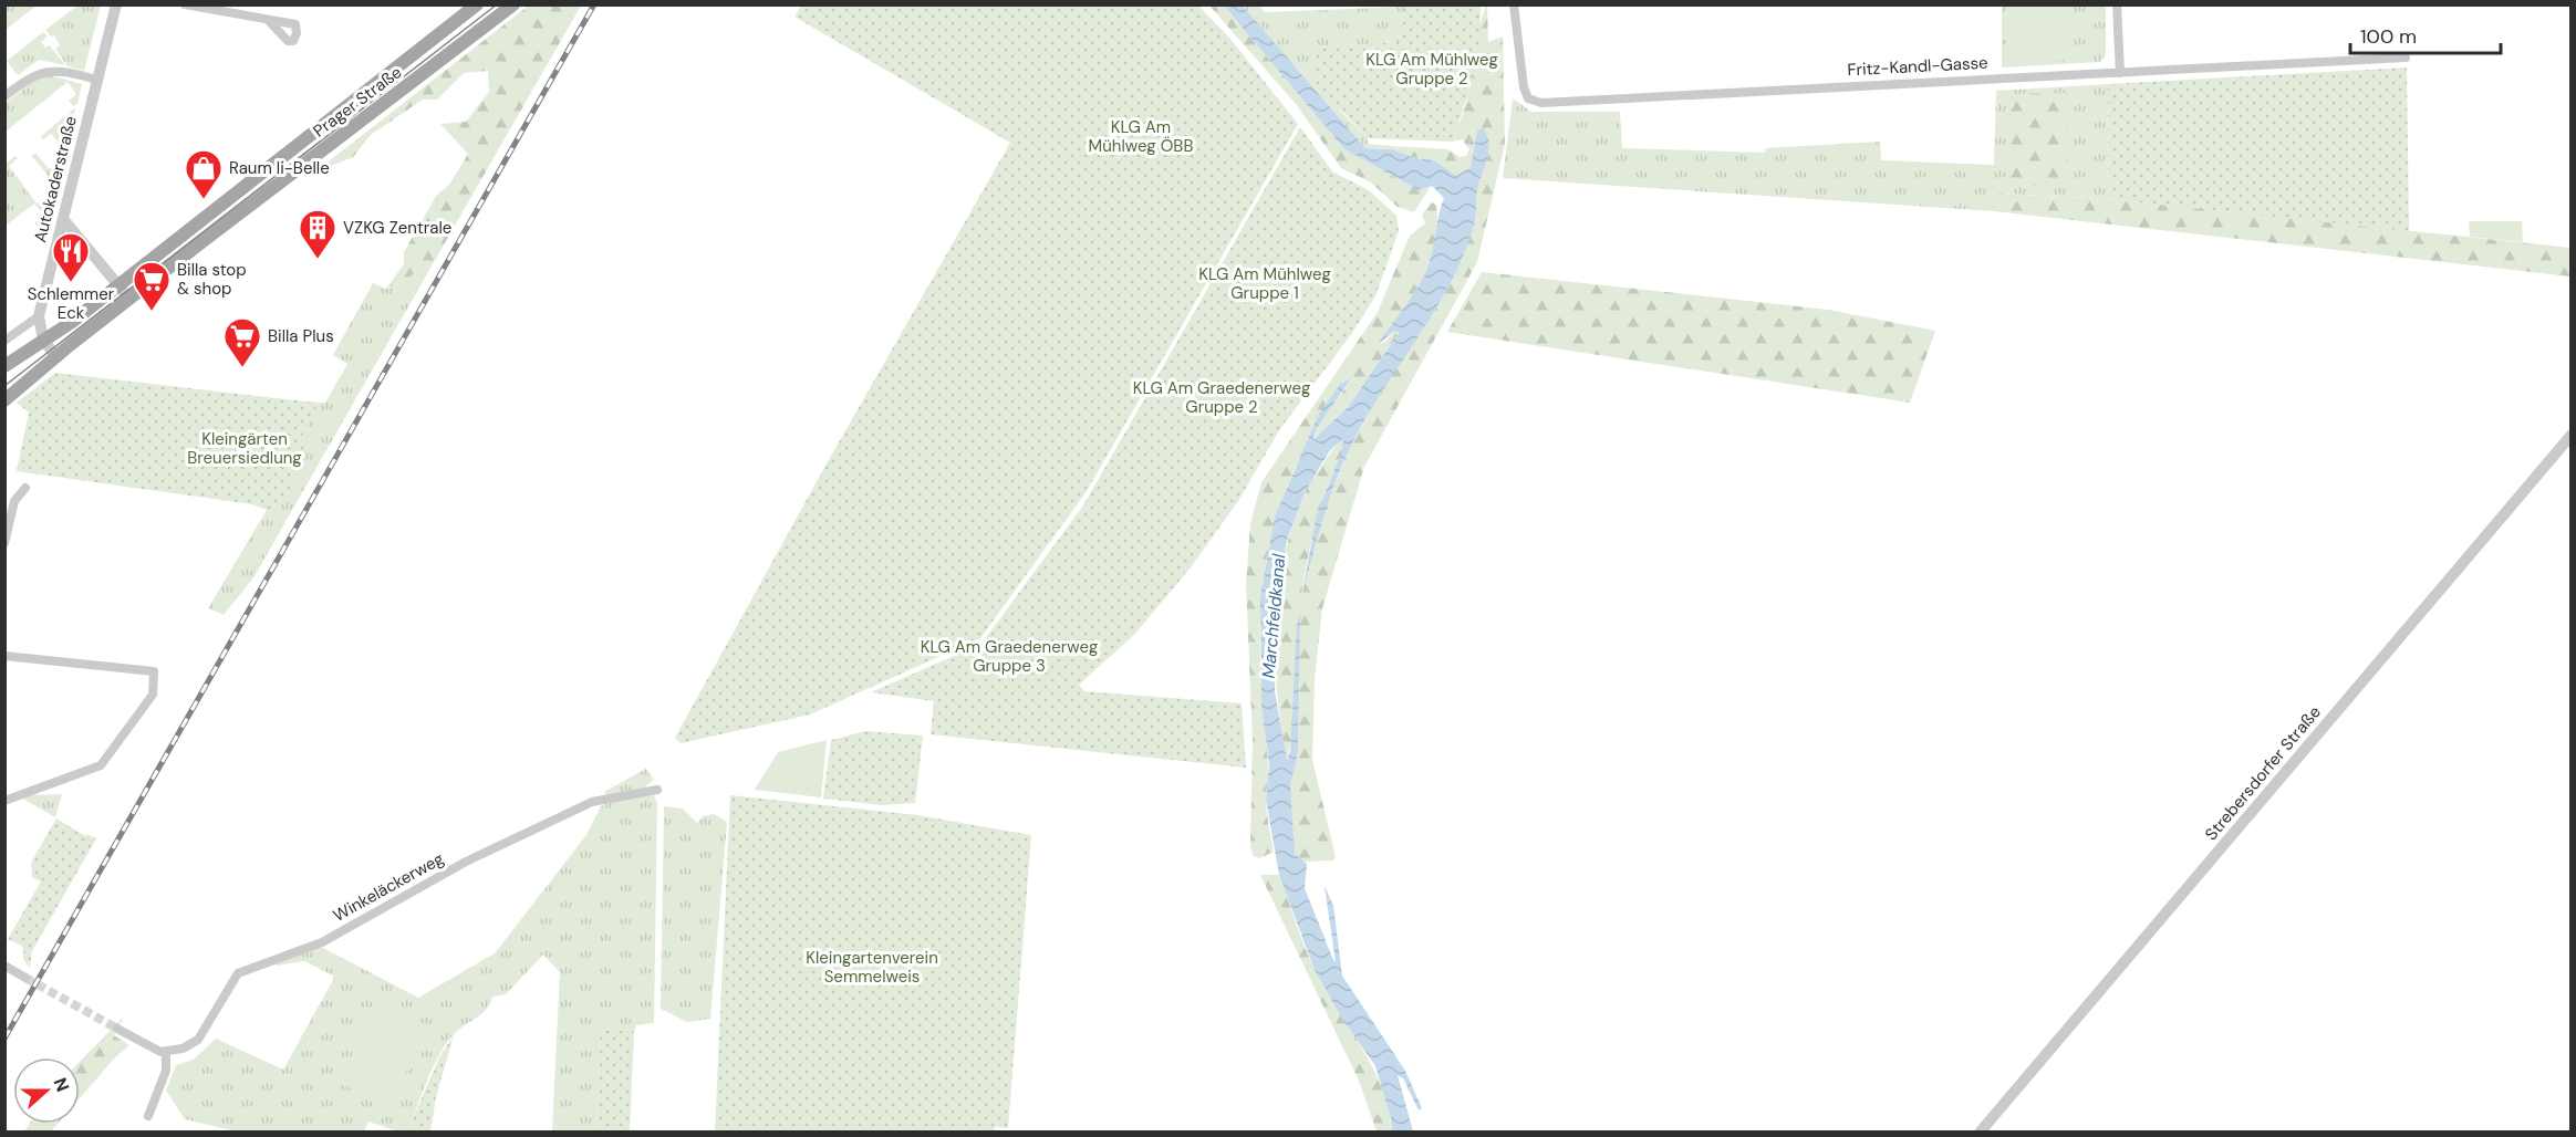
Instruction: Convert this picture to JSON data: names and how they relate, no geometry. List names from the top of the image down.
{
  "streets": {
    "main road": ["Prager Straße"],
    "street": [
      "Fritz-Kandl-Gasse",
      "Autokaderstraße",
      "Strebersdorfer Straße",
      "Winkeläckerweg"
    ]
  },
  "crossings": [
    ["Prager Straße", "Autokaderstraße"]
  ],
  "water": ["Marchfeldkanal"],
  "parks": [
    "KLG Am Mühlweg Gruppe 2",
    "KLG Am Mühlweg ÖBB",
    "KLG Am Mühlweg Gruppe 1",
    "KLG Am Graedenerweg Gruppe 2",
    "Kleingärten Breuersiedlung",
    "KLG Am Graedenerweg Gruppe 3",
    "Kleingartenverein Semmelweis"
  ],
  "places": {
    "shop": ["Raum li-Belle"],
    "building": ["VZKG Zentrale"],
    "restaurant": ["Schlemmer Eck"],
    "supermarket": ["Billa stop & shop", "Billa Plus"]
  },
  "scale_bar": "100 m",
  "north": "right"
}
